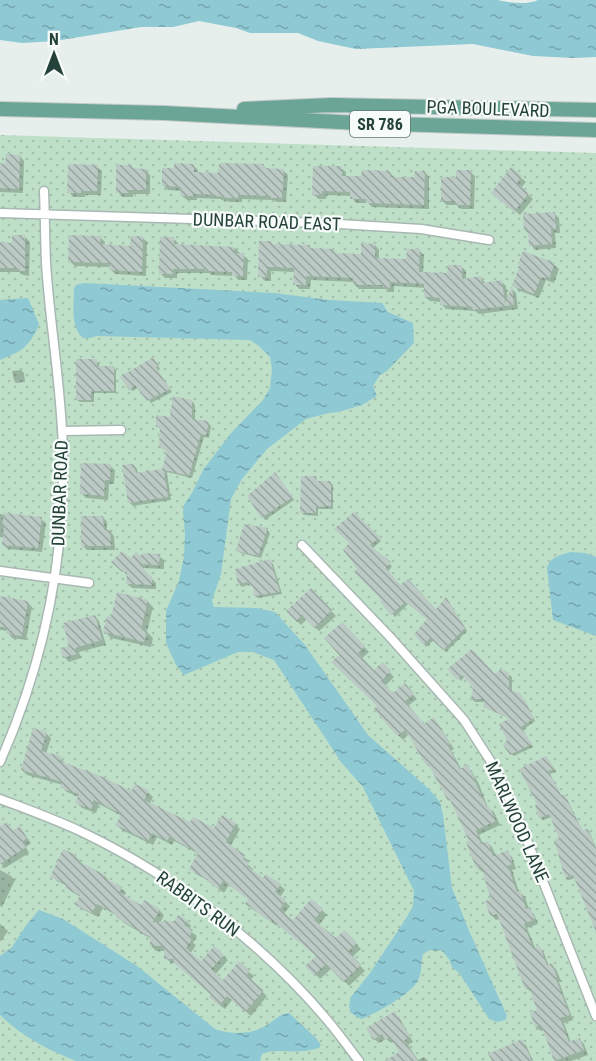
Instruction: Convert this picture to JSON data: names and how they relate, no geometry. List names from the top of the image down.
{
  "streets": {
    "main road": ["PGA BOULEVARD", "SR 786"],
    "street": [
      "DUNBAR ROAD EAST",
      "DUNBAR ROAD",
      "MARLWOOD LANE",
      "RABBITS RUN"
    ]
  },
  "crossings": [
    ["DUNBAR ROAD EAST", "DUNBAR ROAD"]
  ],
  "north": "top"
}
